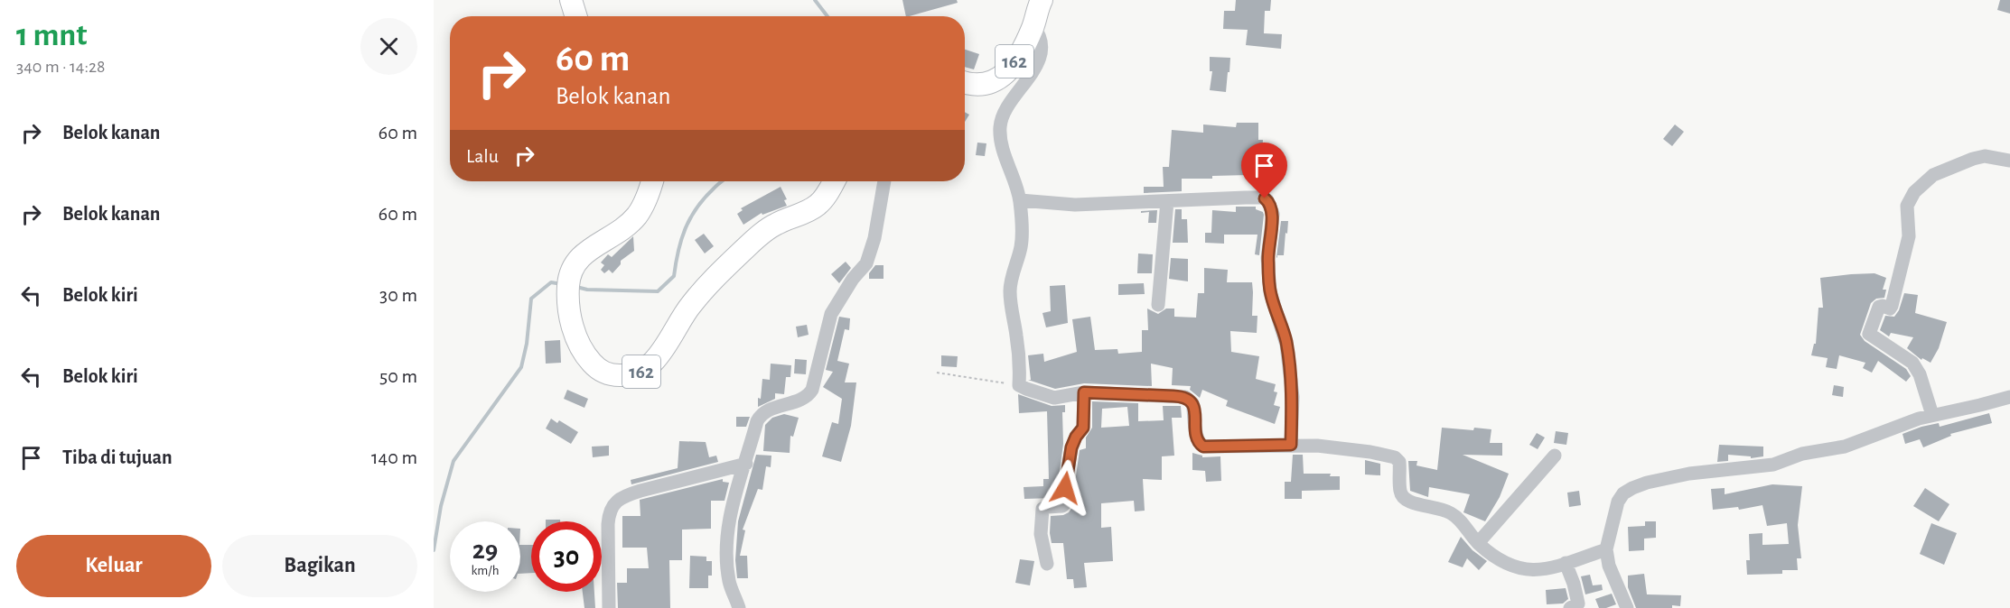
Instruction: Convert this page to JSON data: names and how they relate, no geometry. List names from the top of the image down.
{
  "streets": {
    "main road": ["162"]
  },
  "page": {
    "heading": ["1 mnt", "340 m · 14:28"],
    "turn": ["60 m", "Belok kanan"],
    "list": [
      {
        "name": "Belok kanan",
        "value": "60 m"
      },
      {
        "name": "Belok kanan",
        "value": "60 m"
      },
      {
        "name": "Belok kiri",
        "value": "30 m"
      },
      {
        "name": "Belok kiri",
        "value": "50 m"
      },
      {
        "name": "Tiba di tujuan",
        "value": "140 m"
      }
    ],
    "then": "Lalu",
    "speed": "29 km/h",
    "limit": "30",
    "buttons": ["Keluar", "Bagikan"]
  }
}
